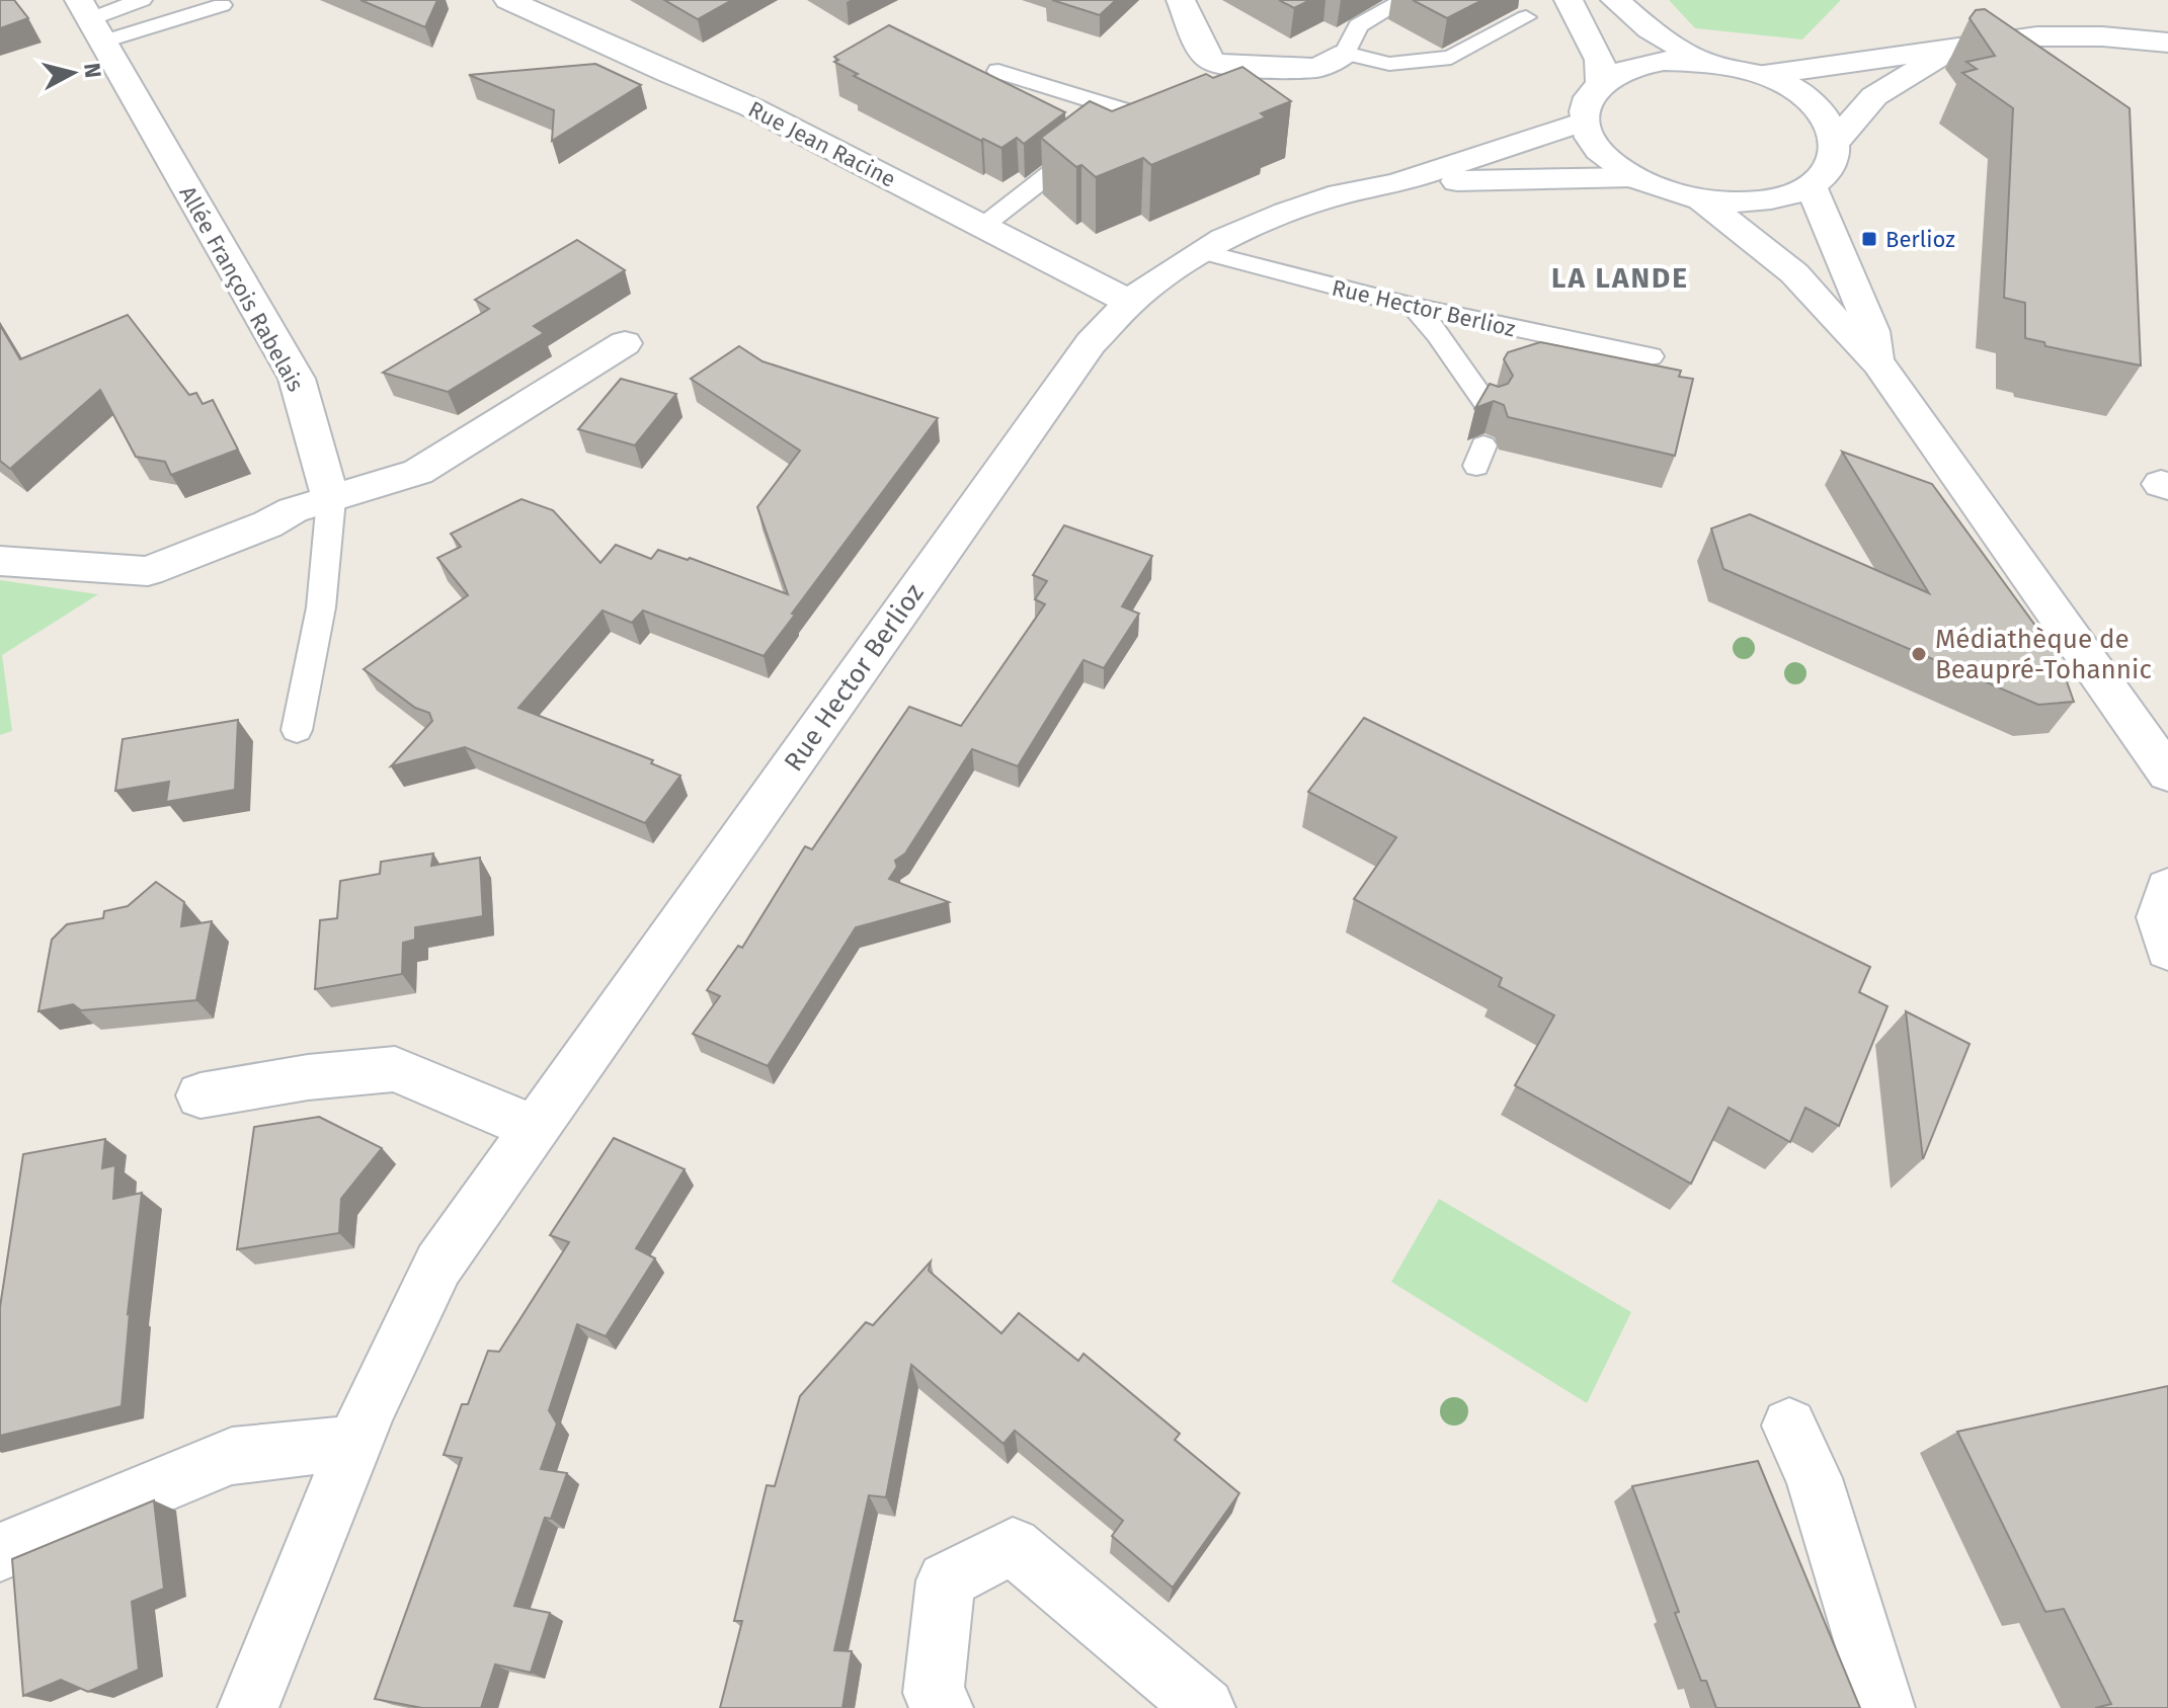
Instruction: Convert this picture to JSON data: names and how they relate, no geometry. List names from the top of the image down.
{
  "streets": {
    "street": ["Rue Jean Racine", "Allée François Rabelais", "Rue Hector Berlioz"]
  },
  "crossings": [
    ["Rue Jean Racine", "Rue Hector Berlioz"]
  ],
  "districts": ["LA LANDE"],
  "places": {
    "transit": ["Berlioz"],
    "other": ["Médiathèque de Beaupré-Tohannic"]
  },
  "north": "right"
}
